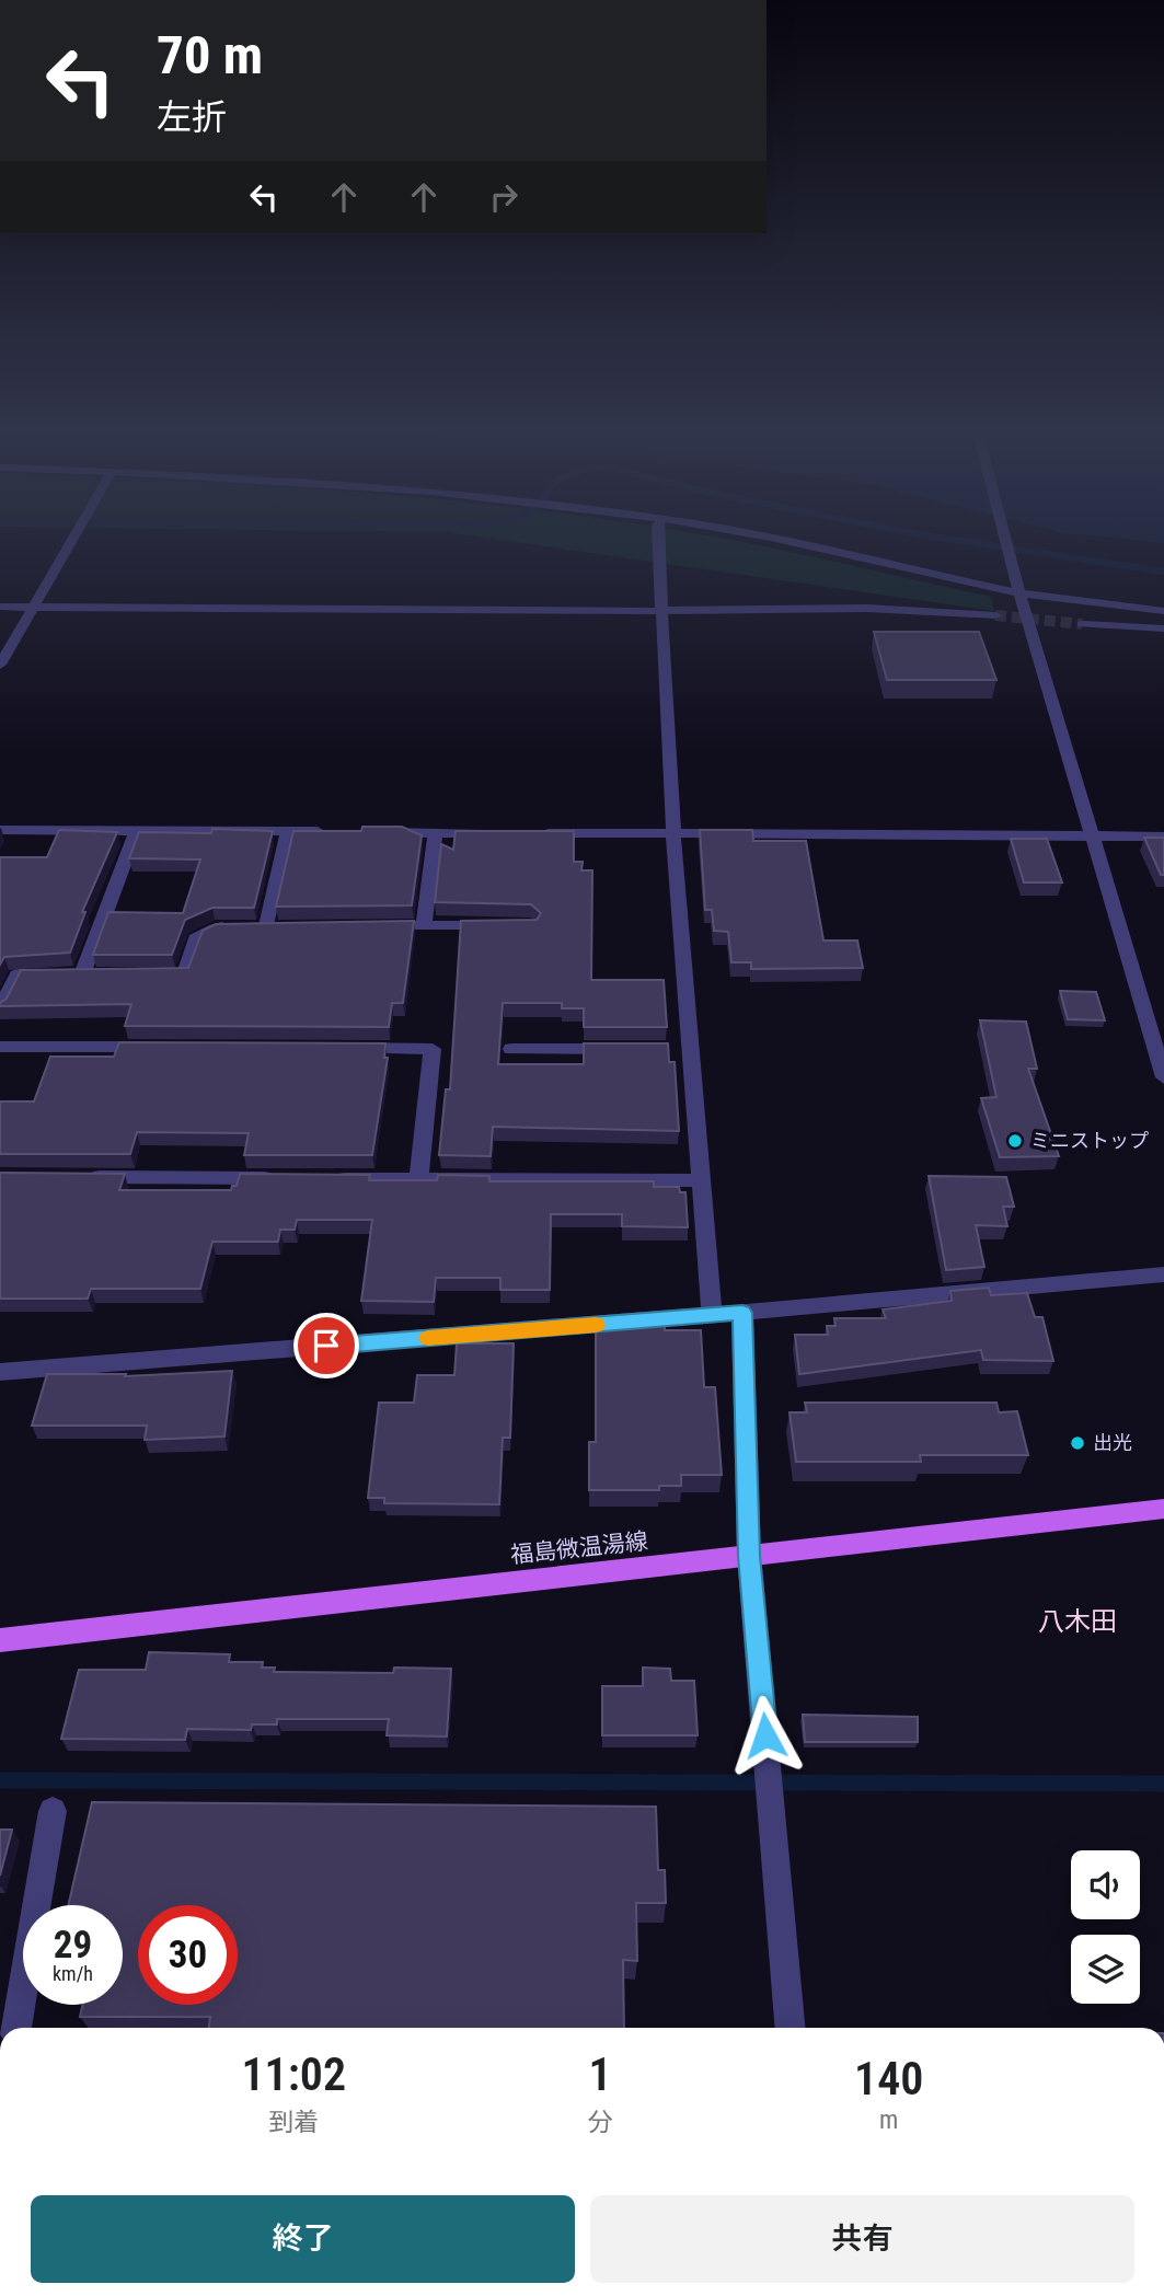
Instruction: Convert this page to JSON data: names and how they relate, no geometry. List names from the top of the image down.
{
  "streets": {
    "main road": ["福島微温湯線"]
  },
  "districts": ["八木田"],
  "places": ["ミニストップ", "出光"],
  "page": {
    "turn": ["70 m", "左折"],
    "speed": "29 km/h",
    "limit": "30",
    "eta": [
      "11:02",
      "到着",
      "1",
      "分",
      "140",
      "m"
    ],
    "buttons": ["終了", "共有"]
  }
}
